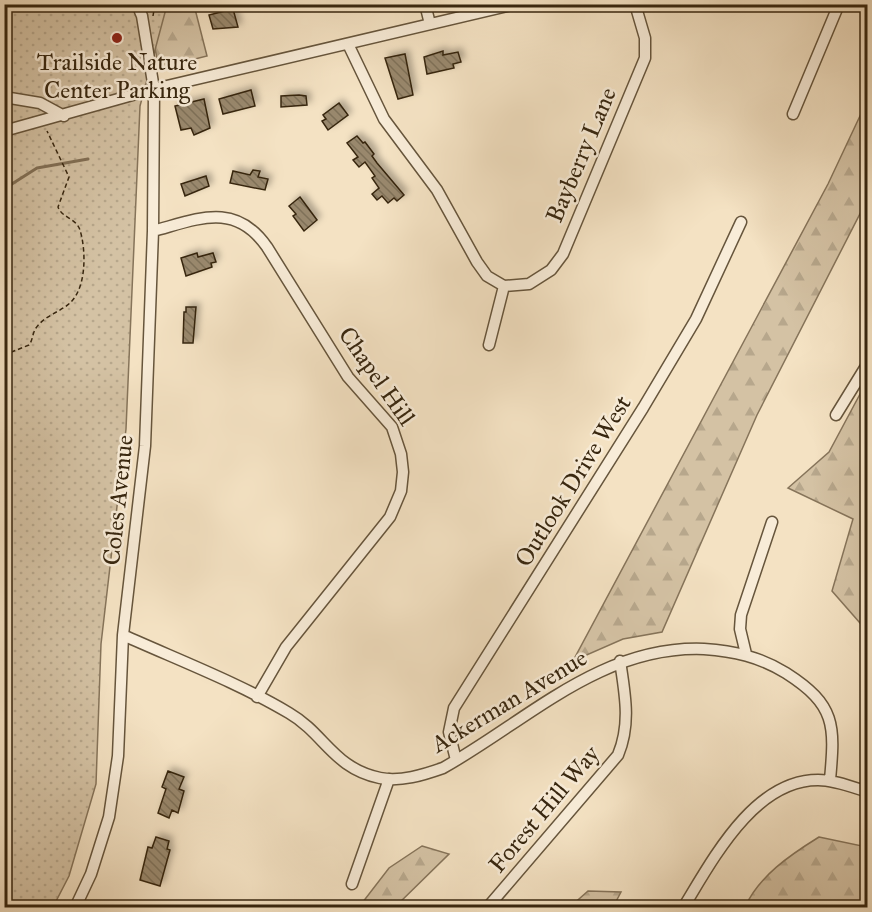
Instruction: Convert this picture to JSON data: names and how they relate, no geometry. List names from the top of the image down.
{
  "streets": {
    "street": [
      "Bayberry Lane",
      "Chapel Hill",
      "Outlook Drive West",
      "Coles Avenue",
      "Ackerman Avenue",
      "Forest Hill Way"
    ]
  },
  "crossings": [
    ["Chapel Hill", "Coles Avenue"],
    ["Chapel Hill", "Ackerman Avenue"],
    ["Outlook Drive West", "Ackerman Avenue"],
    ["Coles Avenue", "Ackerman Avenue"],
    ["Ackerman Avenue", "Forest Hill Way"]
  ],
  "places": ["Trailside Nature Center Parking"]
}
